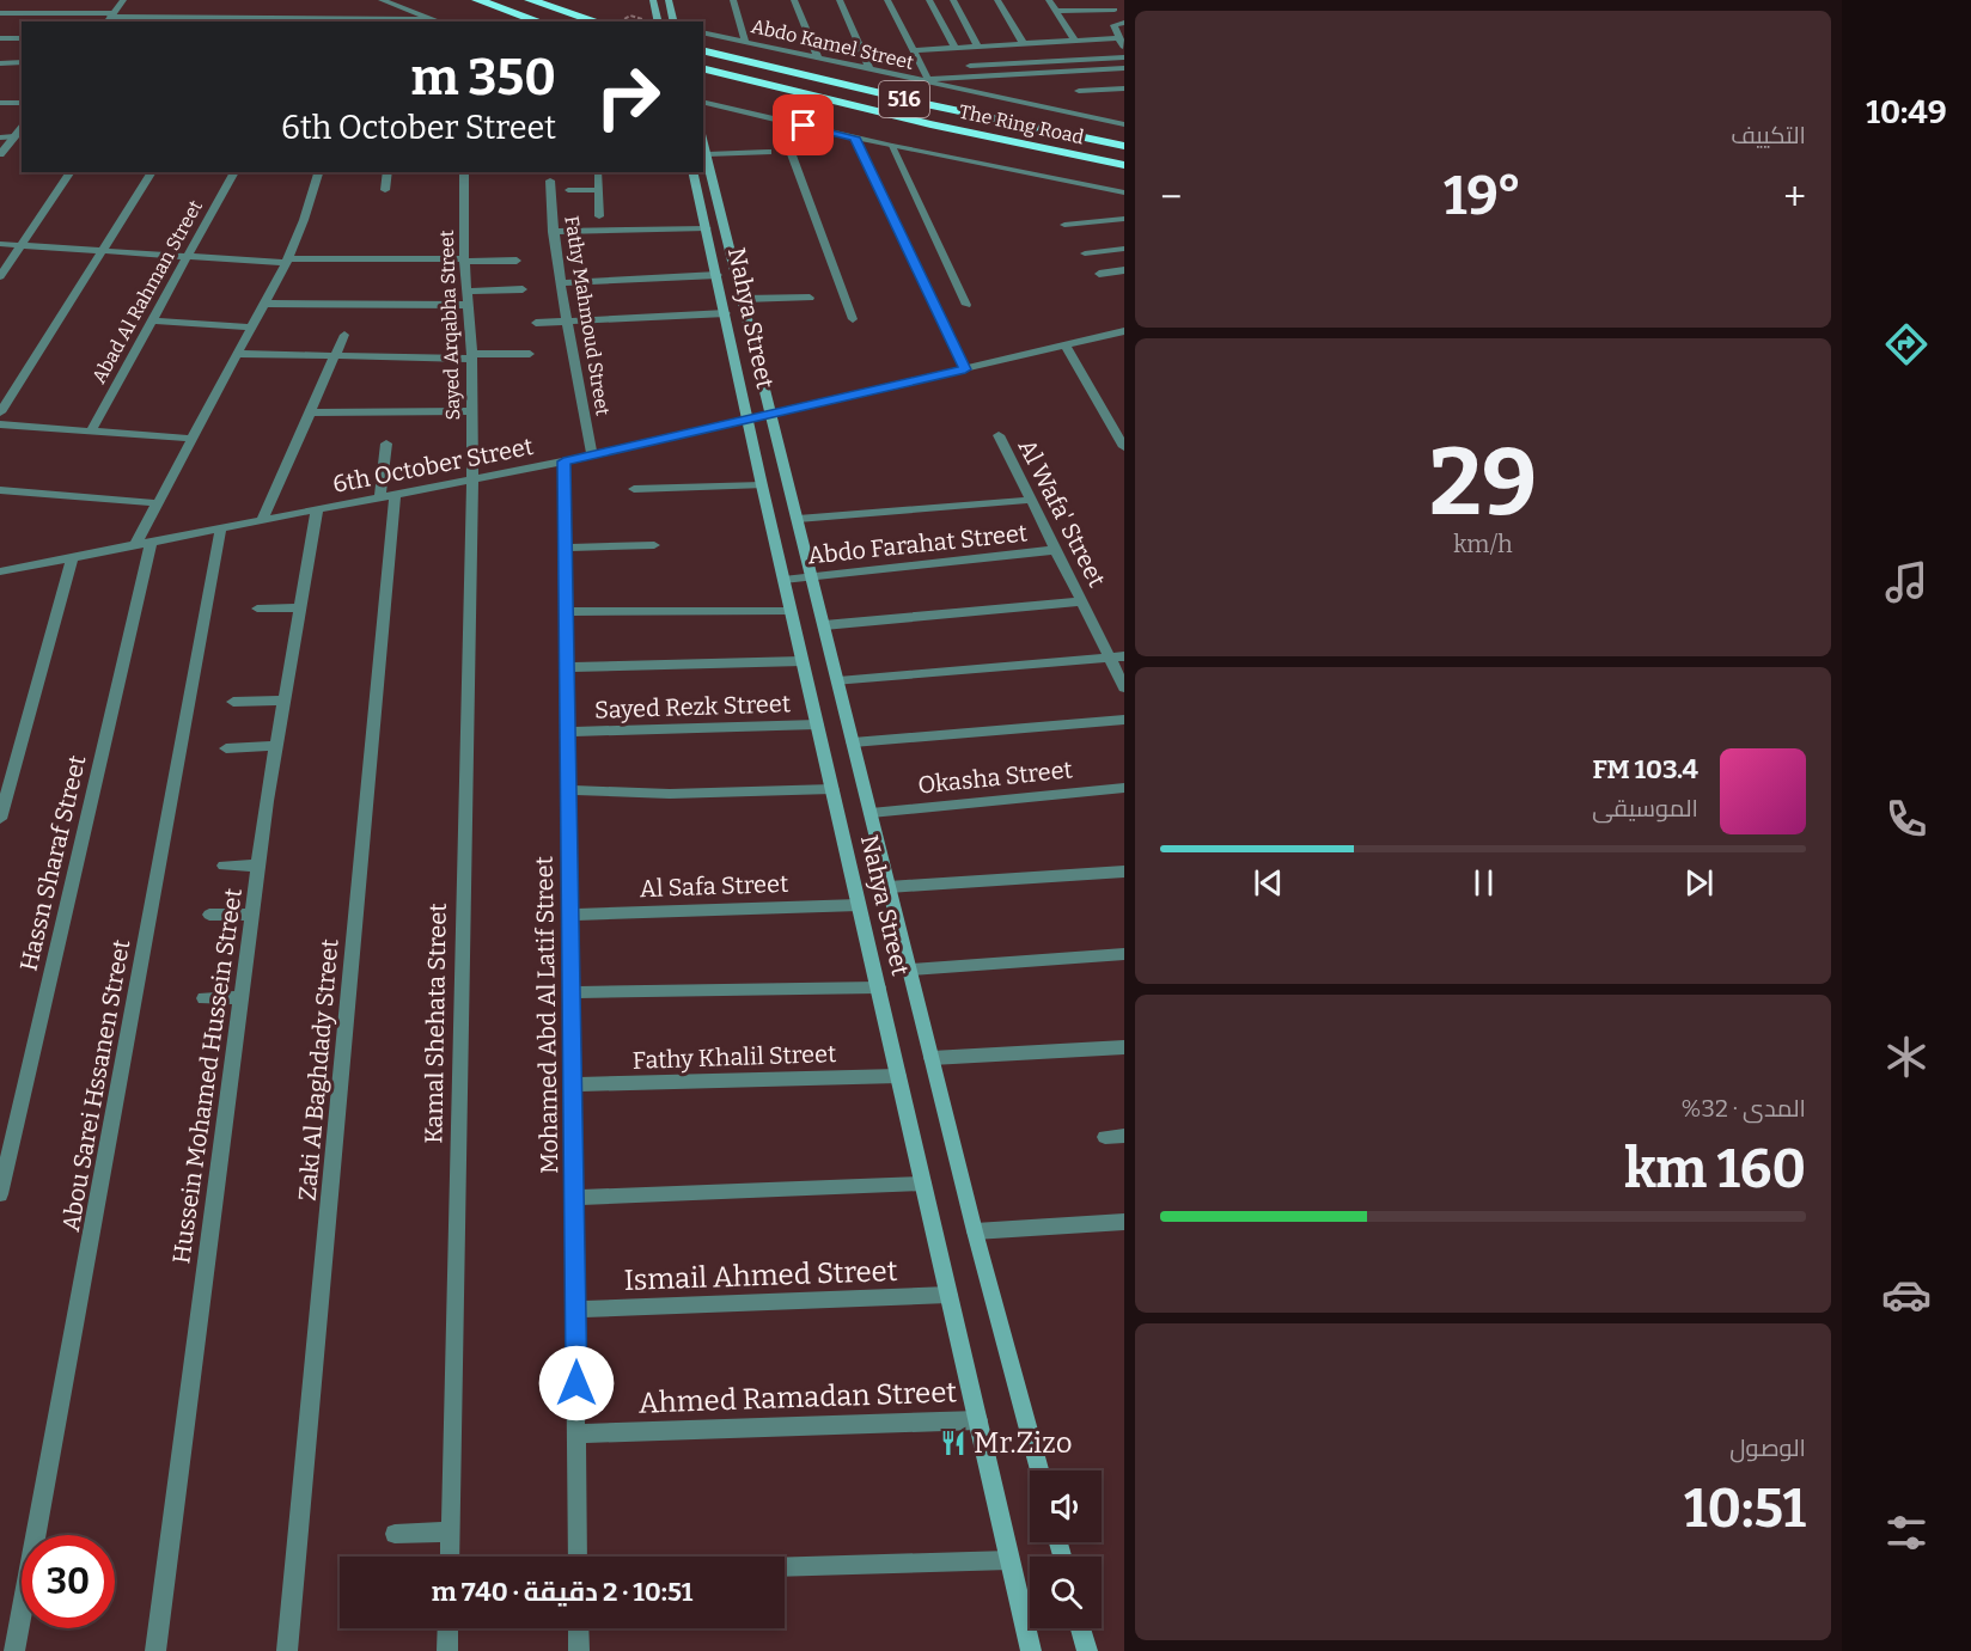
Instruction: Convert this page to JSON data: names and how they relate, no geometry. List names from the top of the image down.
{
  "streets": {
    "highway": ["516", "The Ring Road"],
    "main road": ["Nahya Street"],
    "street": [
      "Abdo Kamel Street",
      "Abad Al Rahman Street",
      "Fathy Mahmoud Street",
      "Sayed Arqabha Street",
      "6th October Street",
      "Al Wafa' Street",
      "Abdo Farahat Street",
      "Sayed Rezk Street",
      "Okasha Street",
      "Hassn Sharaf Street",
      "Al Safa Street",
      "Mohamed Abd Al Latif Street",
      "Kamal Shehata Street",
      "Fathy Khalil Street",
      "Zaki Al Baghdady Street",
      "Hussein Mohamed Hussein Street",
      "Abou Sarei Hssanen Street",
      "Ismail Ahmed Street",
      "Ahmed Ramadan Street"
    ]
  },
  "crossings": [
    ["Fathy Mahmoud Street", "6th October Street"],
    ["Nahya Street", "6th October Street"],
    ["Nahya Street", "Abdo Farahat Street"],
    ["Nahya Street", "Sayed Rezk Street"],
    ["Nahya Street", "Okasha Street"],
    ["Nahya Street", "Al Safa Street"],
    ["Nahya Street", "Fathy Khalil Street"],
    ["Nahya Street", "Ismail Ahmed Street"],
    ["Nahya Street", "Ahmed Ramadan Street"],
    ["Sayed Arqabha Street", "6th October Street"],
    ["Sayed Arqabha Street", "Kamal Shehata Street"],
    ["6th October Street", "Hassn Sharaf Street"],
    ["6th October Street", "Mohamed Abd Al Latif Street"],
    ["6th October Street", "Kamal Shehata Street"],
    ["6th October Street", "Zaki Al Baghdady Street"],
    ["6th October Street", "Hussein Mohamed Hussein Street"],
    ["6th October Street", "Abou Sarei Hssanen Street"],
    ["Al Wafa' Street", "Abdo Farahat Street"],
    ["Sayed Rezk Street", "Mohamed Abd Al Latif Street"],
    ["Al Safa Street", "Mohamed Abd Al Latif Street"],
    ["Mohamed Abd Al Latif Street", "Fathy Khalil Street"],
    ["Mohamed Abd Al Latif Street", "Ismail Ahmed Street"],
    ["Mohamed Abd Al Latif Street", "Ahmed Ramadan Street"]
  ],
  "places": {
    "restaurant": ["Mr.Zizo"]
  },
  "page": {
    "tabs": "10:49",
    "tile": [
      "التكييف",
      ["29", "km/h"],
      ["المدى · 32%", "160 km"],
      ["الوصول", "10:51"]
    ],
    "turn": ["350 m", "6th October Street"],
    "heat": ["−", "19°", "+"],
    "song": ["103.4 FM", "الموسيقى"],
    "limit": "30",
    "trip": "10:51 · 2 دقيقة · 740 m"
  }
}
